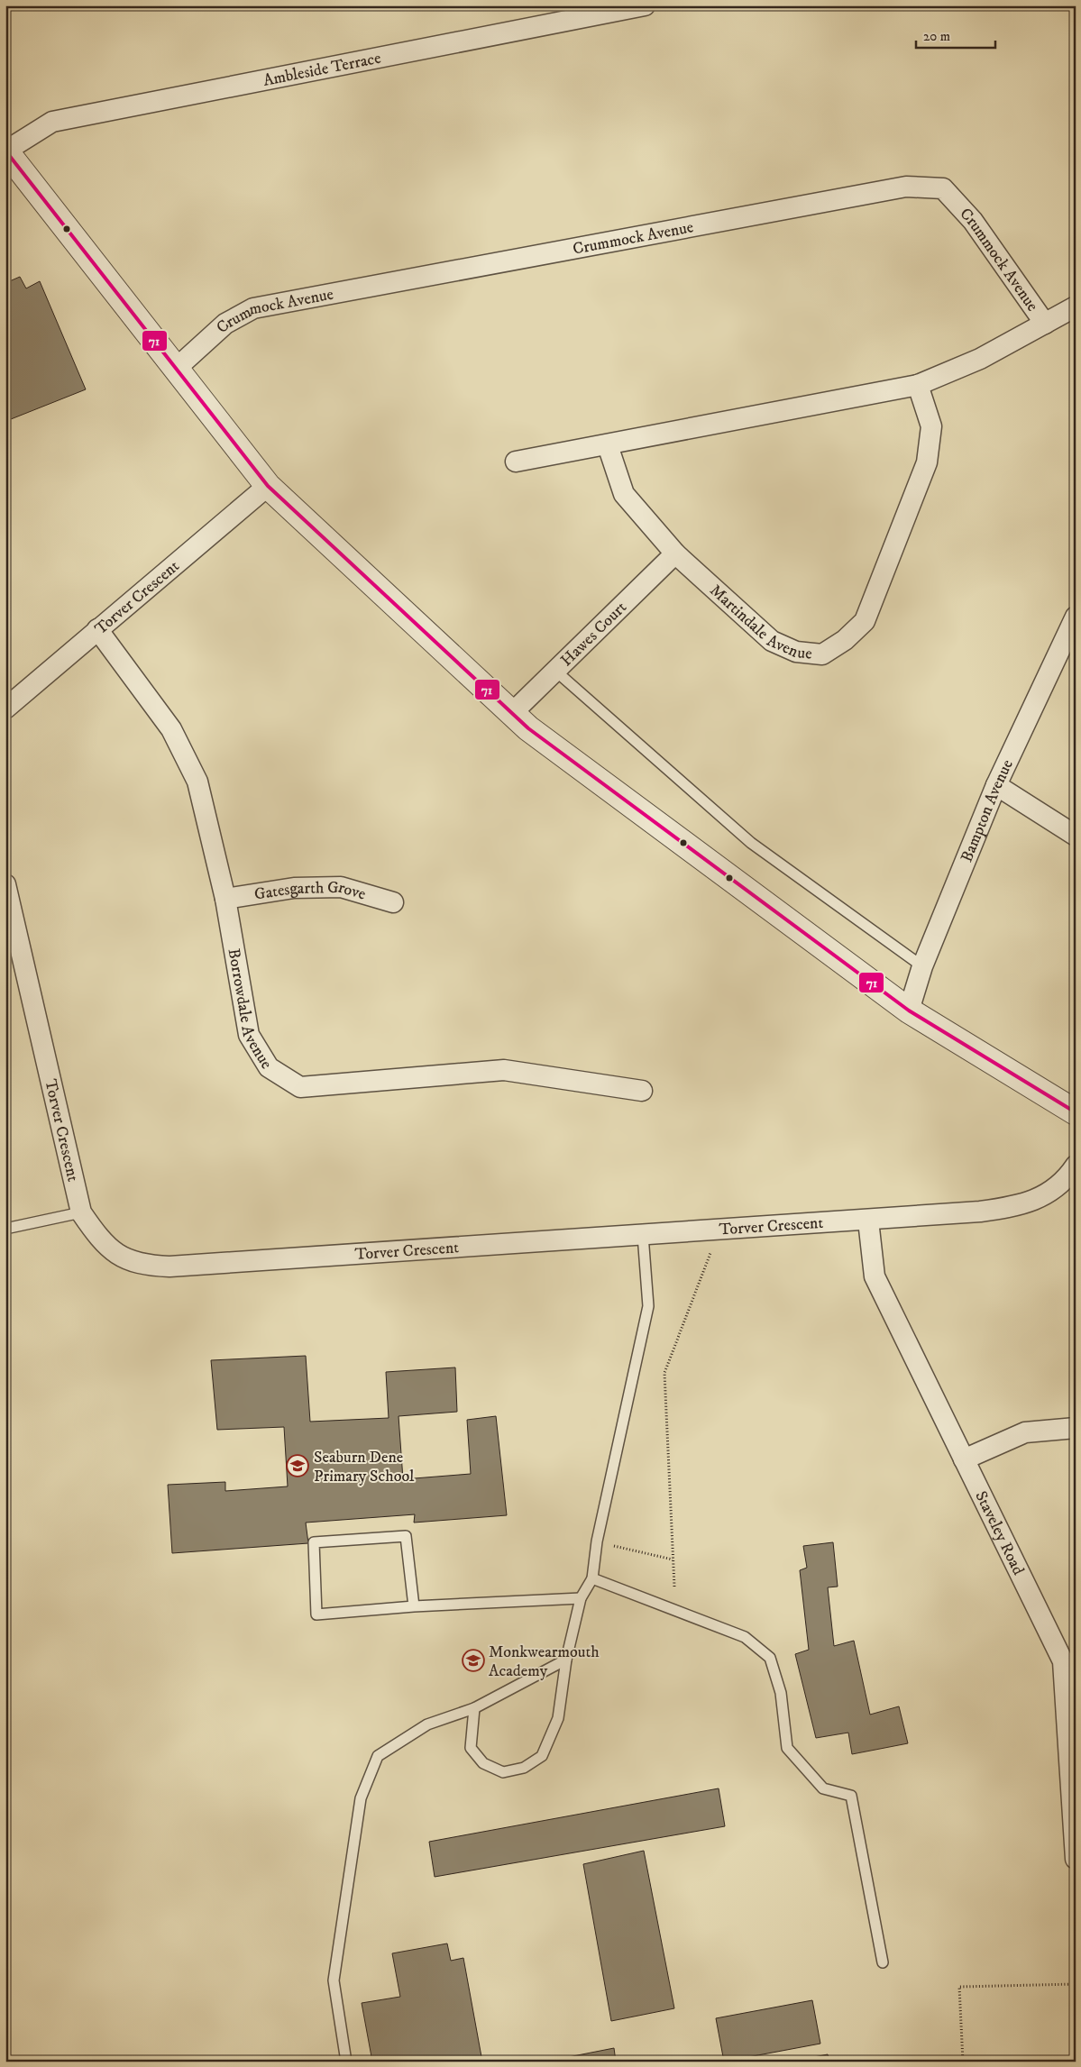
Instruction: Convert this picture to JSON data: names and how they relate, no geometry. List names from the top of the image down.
{
  "streets": {
    "street": [
      "Ambleside Terrace",
      "Crummock Avenue",
      "Torver Crescent",
      "Martindale Avenue",
      "Hawes Court",
      "Bampton Avenue",
      "Gatesgarth Grove",
      "Borrowdale Avenue",
      "Staveley Road"
    ]
  },
  "crossings": [
    ["Torver Crescent", "Borrowdale Avenue"],
    ["Torver Crescent", "Staveley Road"],
    ["Martindale Avenue", "Hawes Court"],
    ["Gatesgarth Grove", "Borrowdale Avenue"]
  ],
  "places": {
    "school or university": ["Seaburn Dene Primary School", "Monkwearmouth Academy"]
  },
  "lines": ["transit line 71"],
  "scale_bar": "20 m"
}
